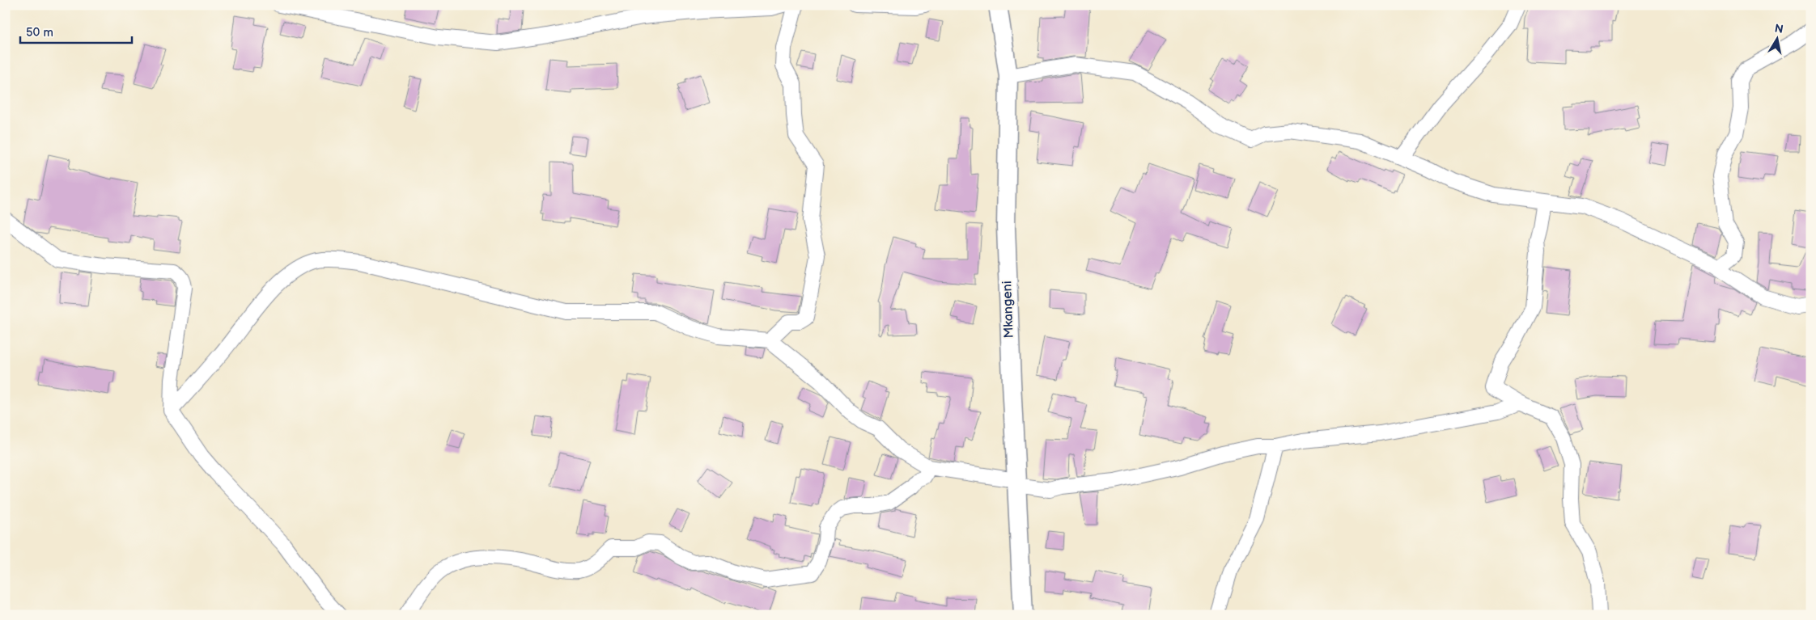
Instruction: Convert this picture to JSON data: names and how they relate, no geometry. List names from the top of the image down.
{
  "streets": {
    "street": ["Mkangeni"]
  },
  "scale_bar": "50 m",
  "north": "top"
}
